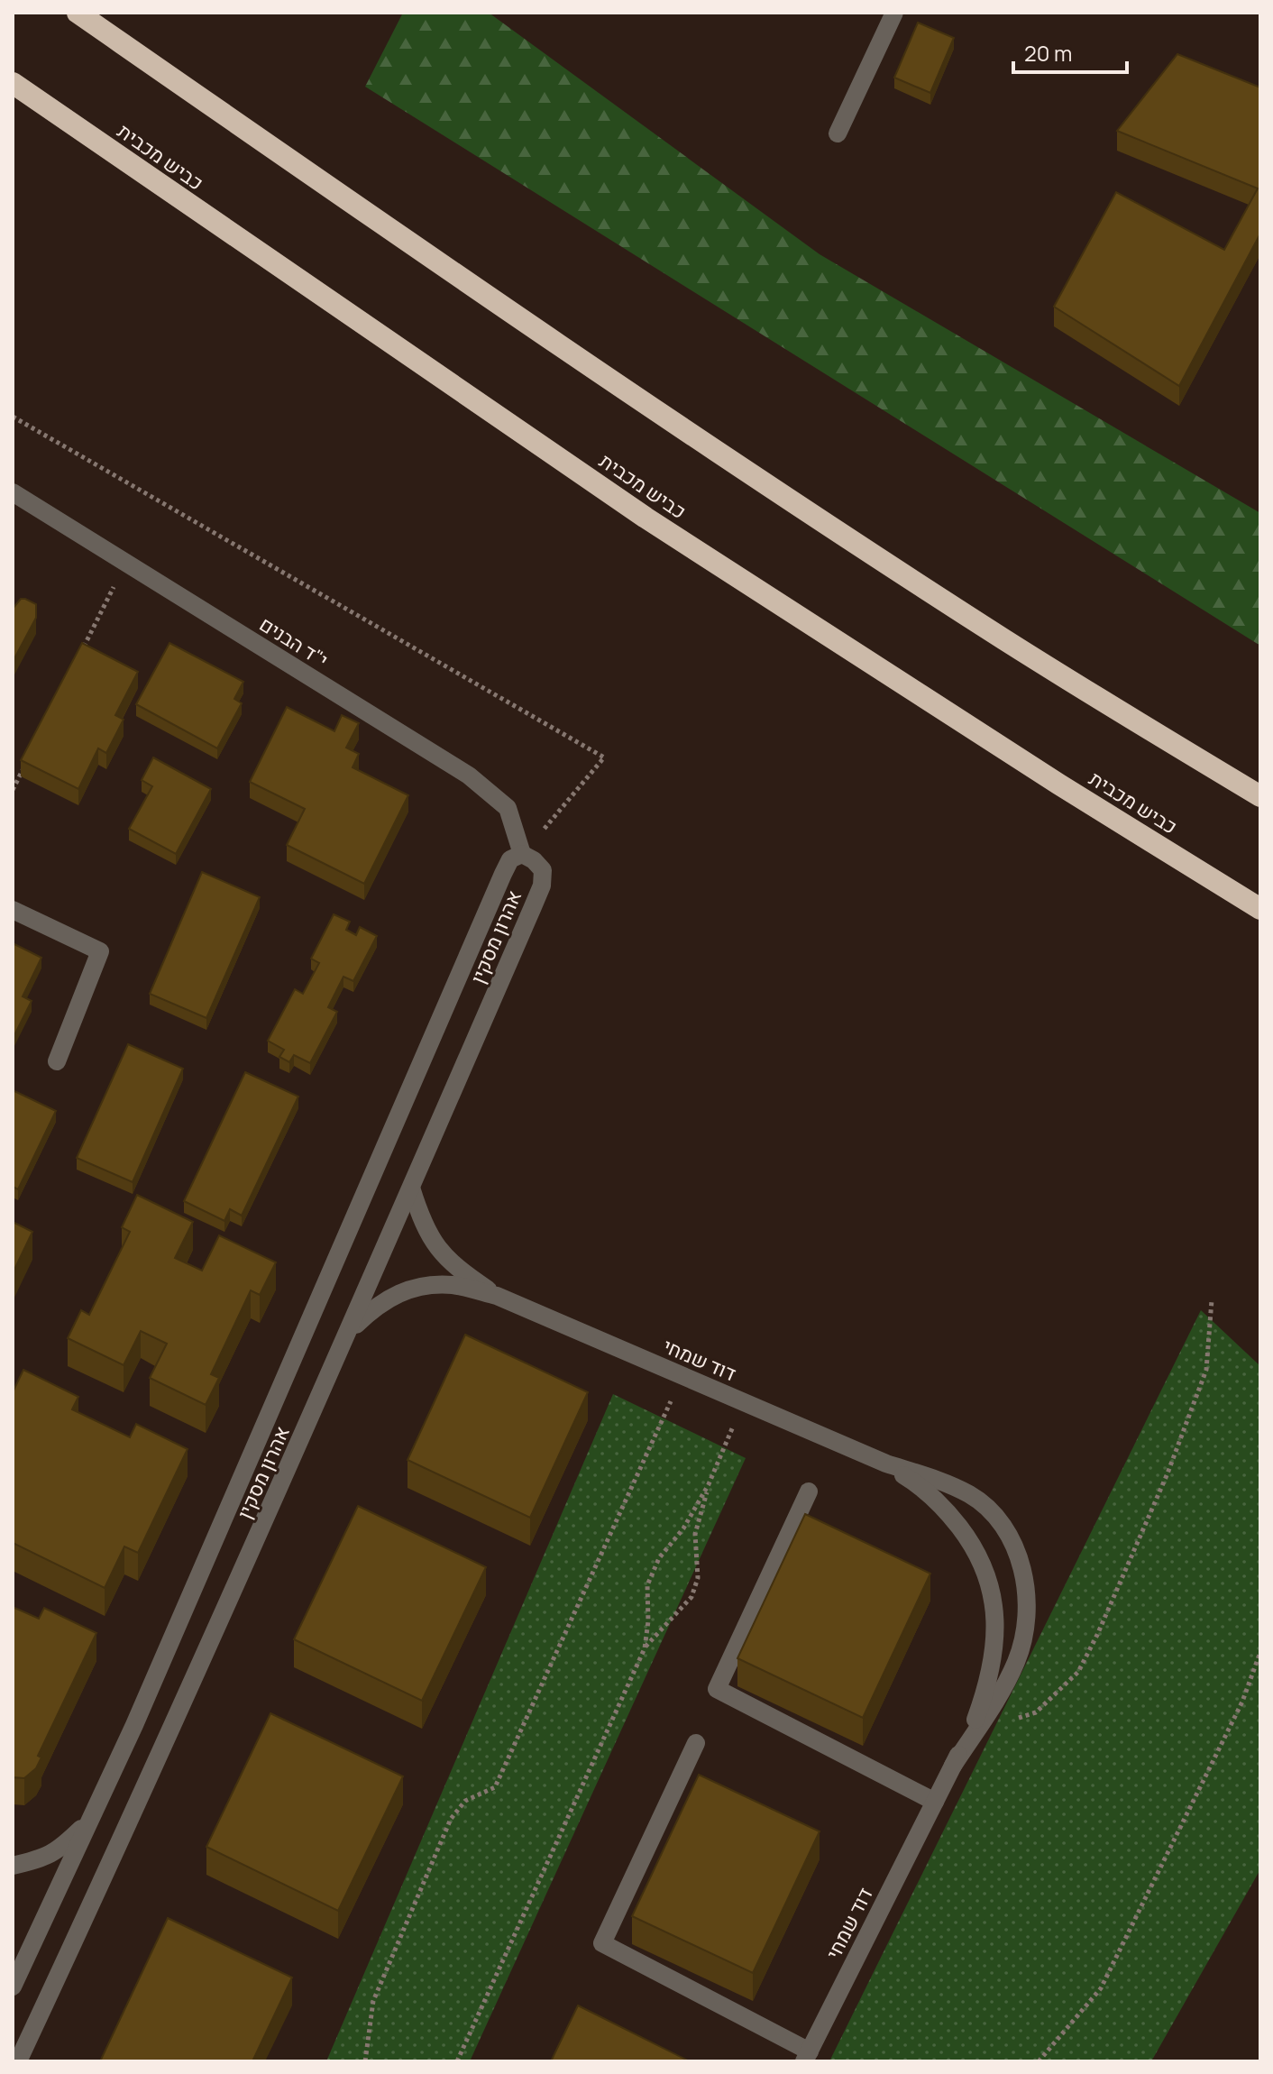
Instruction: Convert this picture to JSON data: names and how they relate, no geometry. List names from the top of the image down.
{
  "streets": {
    "highway": ["כביש מכבית"],
    "street": ["י\"ד הבנים", "אהרון מסקין", "דוד שמחי"]
  },
  "crossings": [
    ["י\"ד הבנים", "אהרון מסקין"],
    ["אהרון מסקין", "דוד שמחי"]
  ],
  "scale_bar": "20 m"
}
